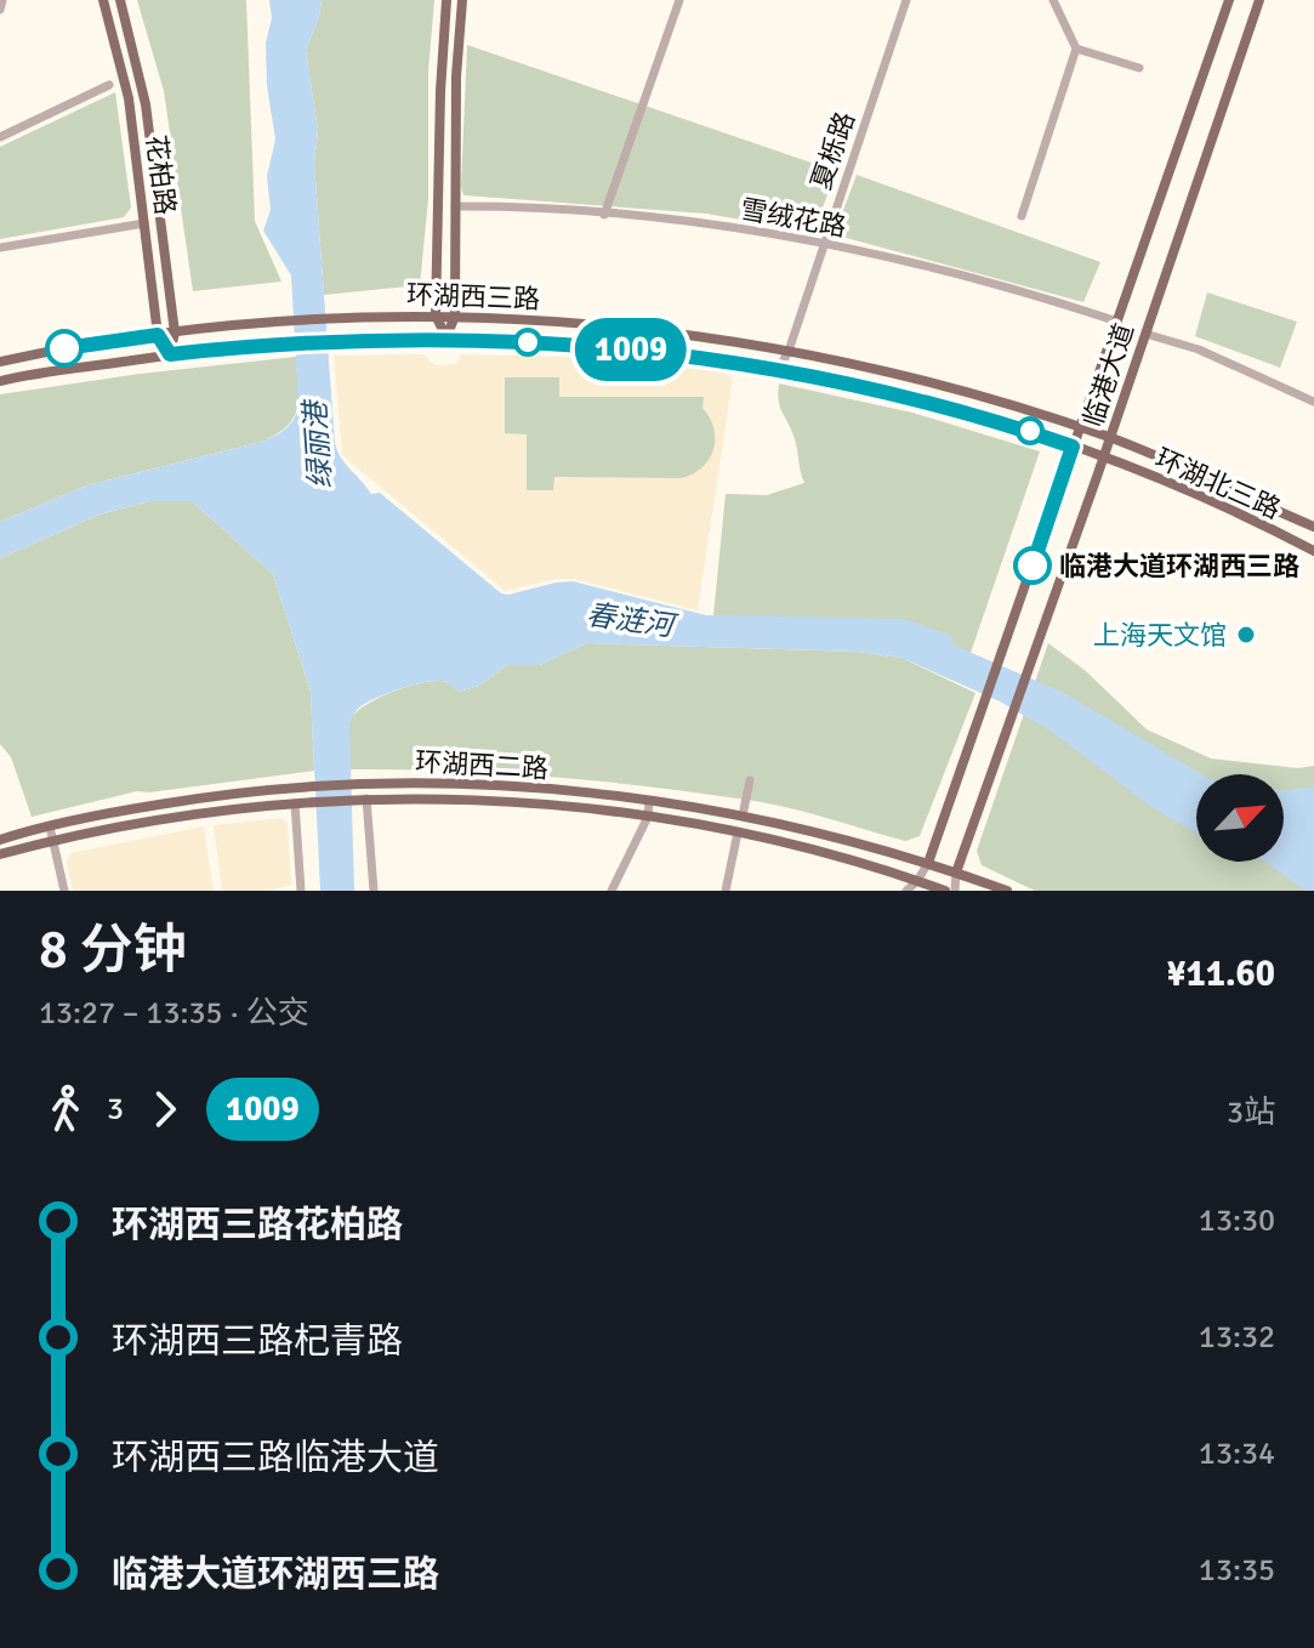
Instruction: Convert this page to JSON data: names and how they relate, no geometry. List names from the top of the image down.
{
  "streets": {
    "main road": [
      "花柏路",
      "环湖西三路",
      "临港大道",
      "环湖北三路",
      "环湖西二路"
    ],
    "street": ["夏栎路", "雪绒花路"]
  },
  "crossings": [
    ["夏栎路", "雪绒花路"],
    ["夏栎路", "环湖西三路"],
    ["花柏路", "环湖西三路"],
    ["雪绒花路", "临港大道"],
    ["环湖西三路", "临港大道"],
    ["环湖西三路", "环湖北三路"],
    ["临港大道", "环湖北三路"],
    ["临港大道", "环湖西二路"]
  ],
  "water": ["绿丽港", "春涟河"],
  "places": ["临港大道环湖西三路", "上海天文馆"],
  "lines": ["bus line 1009"],
  "north": "top right",
  "page": {
    "on_map": "1009",
    "heading": ["8 分钟", "13:27 – 13:35 · 公交", "¥11.60"],
    "legs": ["3", "1009", "3站"],
    "list": [
      {
        "name": "环湖西三路花柏路",
        "value": "13:30"
      },
      {
        "name": "环湖西三路杞青路",
        "value": "13:32"
      },
      {
        "name": "环湖西三路临港大道",
        "value": "13:34"
      },
      {
        "name": "临港大道环湖西三路",
        "value": "13:35"
      }
    ]
  }
}
